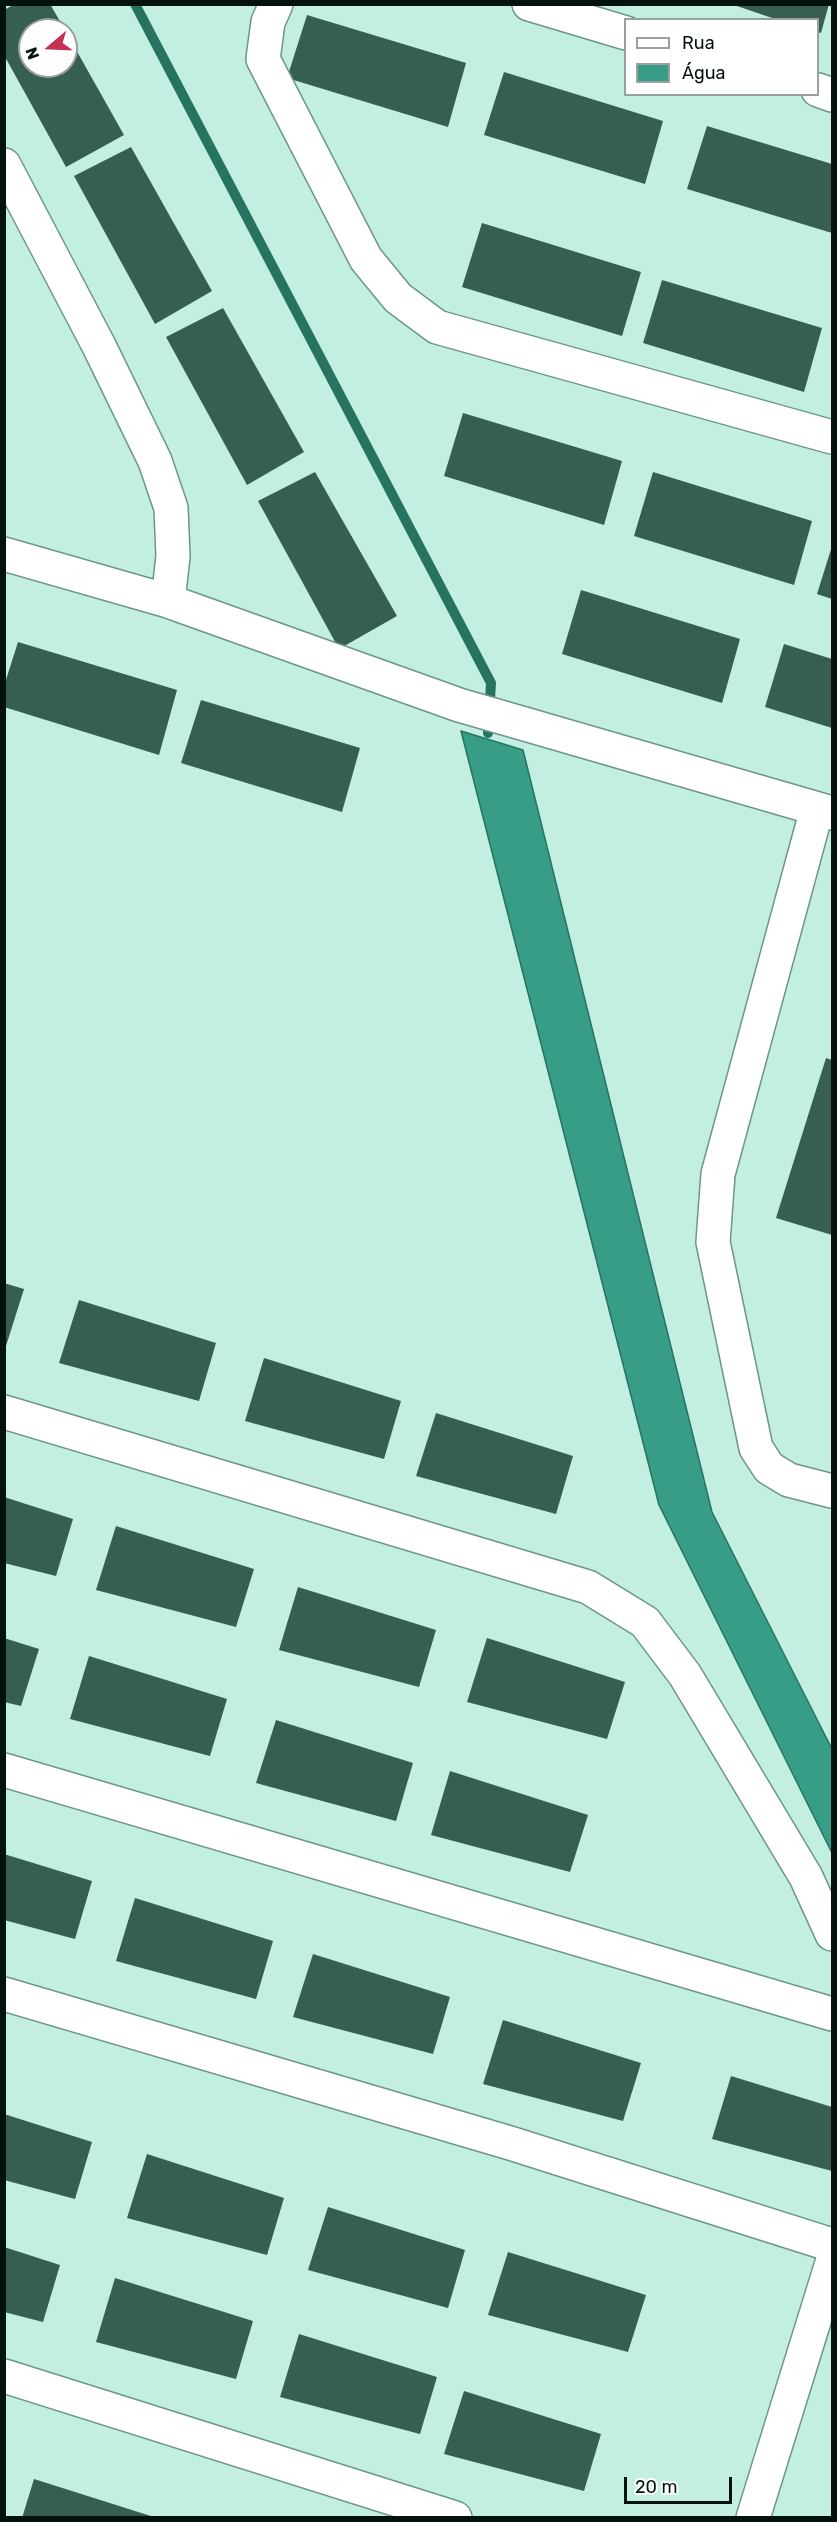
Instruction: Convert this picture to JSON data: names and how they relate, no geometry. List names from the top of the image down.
{
  "legend": ["Rua", "Água"],
  "scale_bar": "20 m",
  "north": "left"
}
